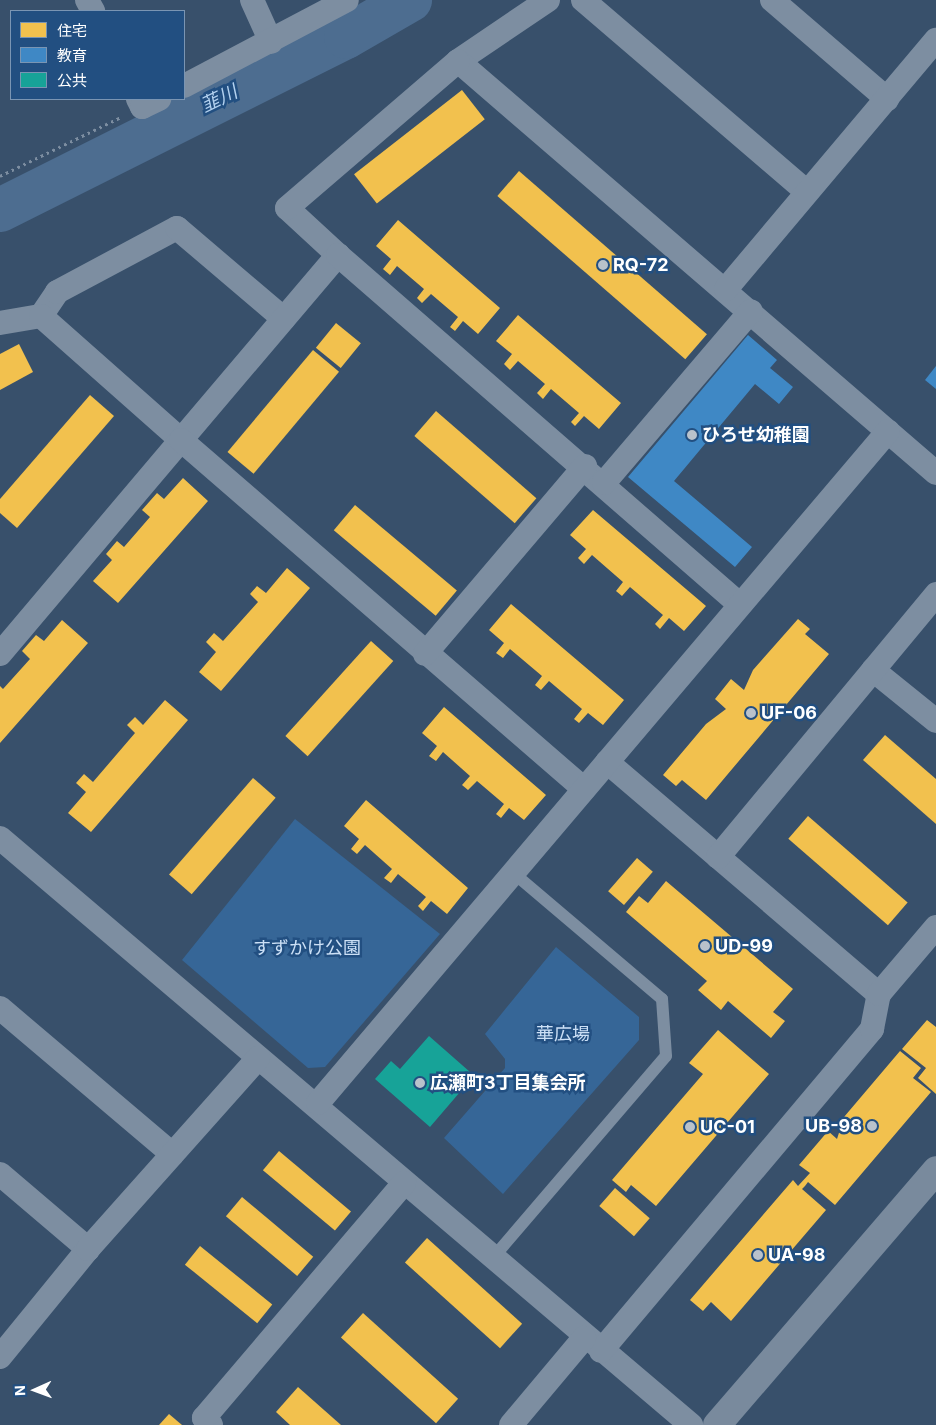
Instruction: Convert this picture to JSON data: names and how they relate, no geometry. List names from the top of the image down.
{
  "water": ["韮川"],
  "parks": ["すずかけ公園", "華広場"],
  "places": [
    "RQ-72",
    "ひろせ幼稚園",
    "UF-06",
    "UD-99",
    "広瀬町3丁目集会所",
    "UB-98",
    "UC-01",
    "UA-98"
  ],
  "legend": ["住宅", "教育", "公共"],
  "north": "left"
}
